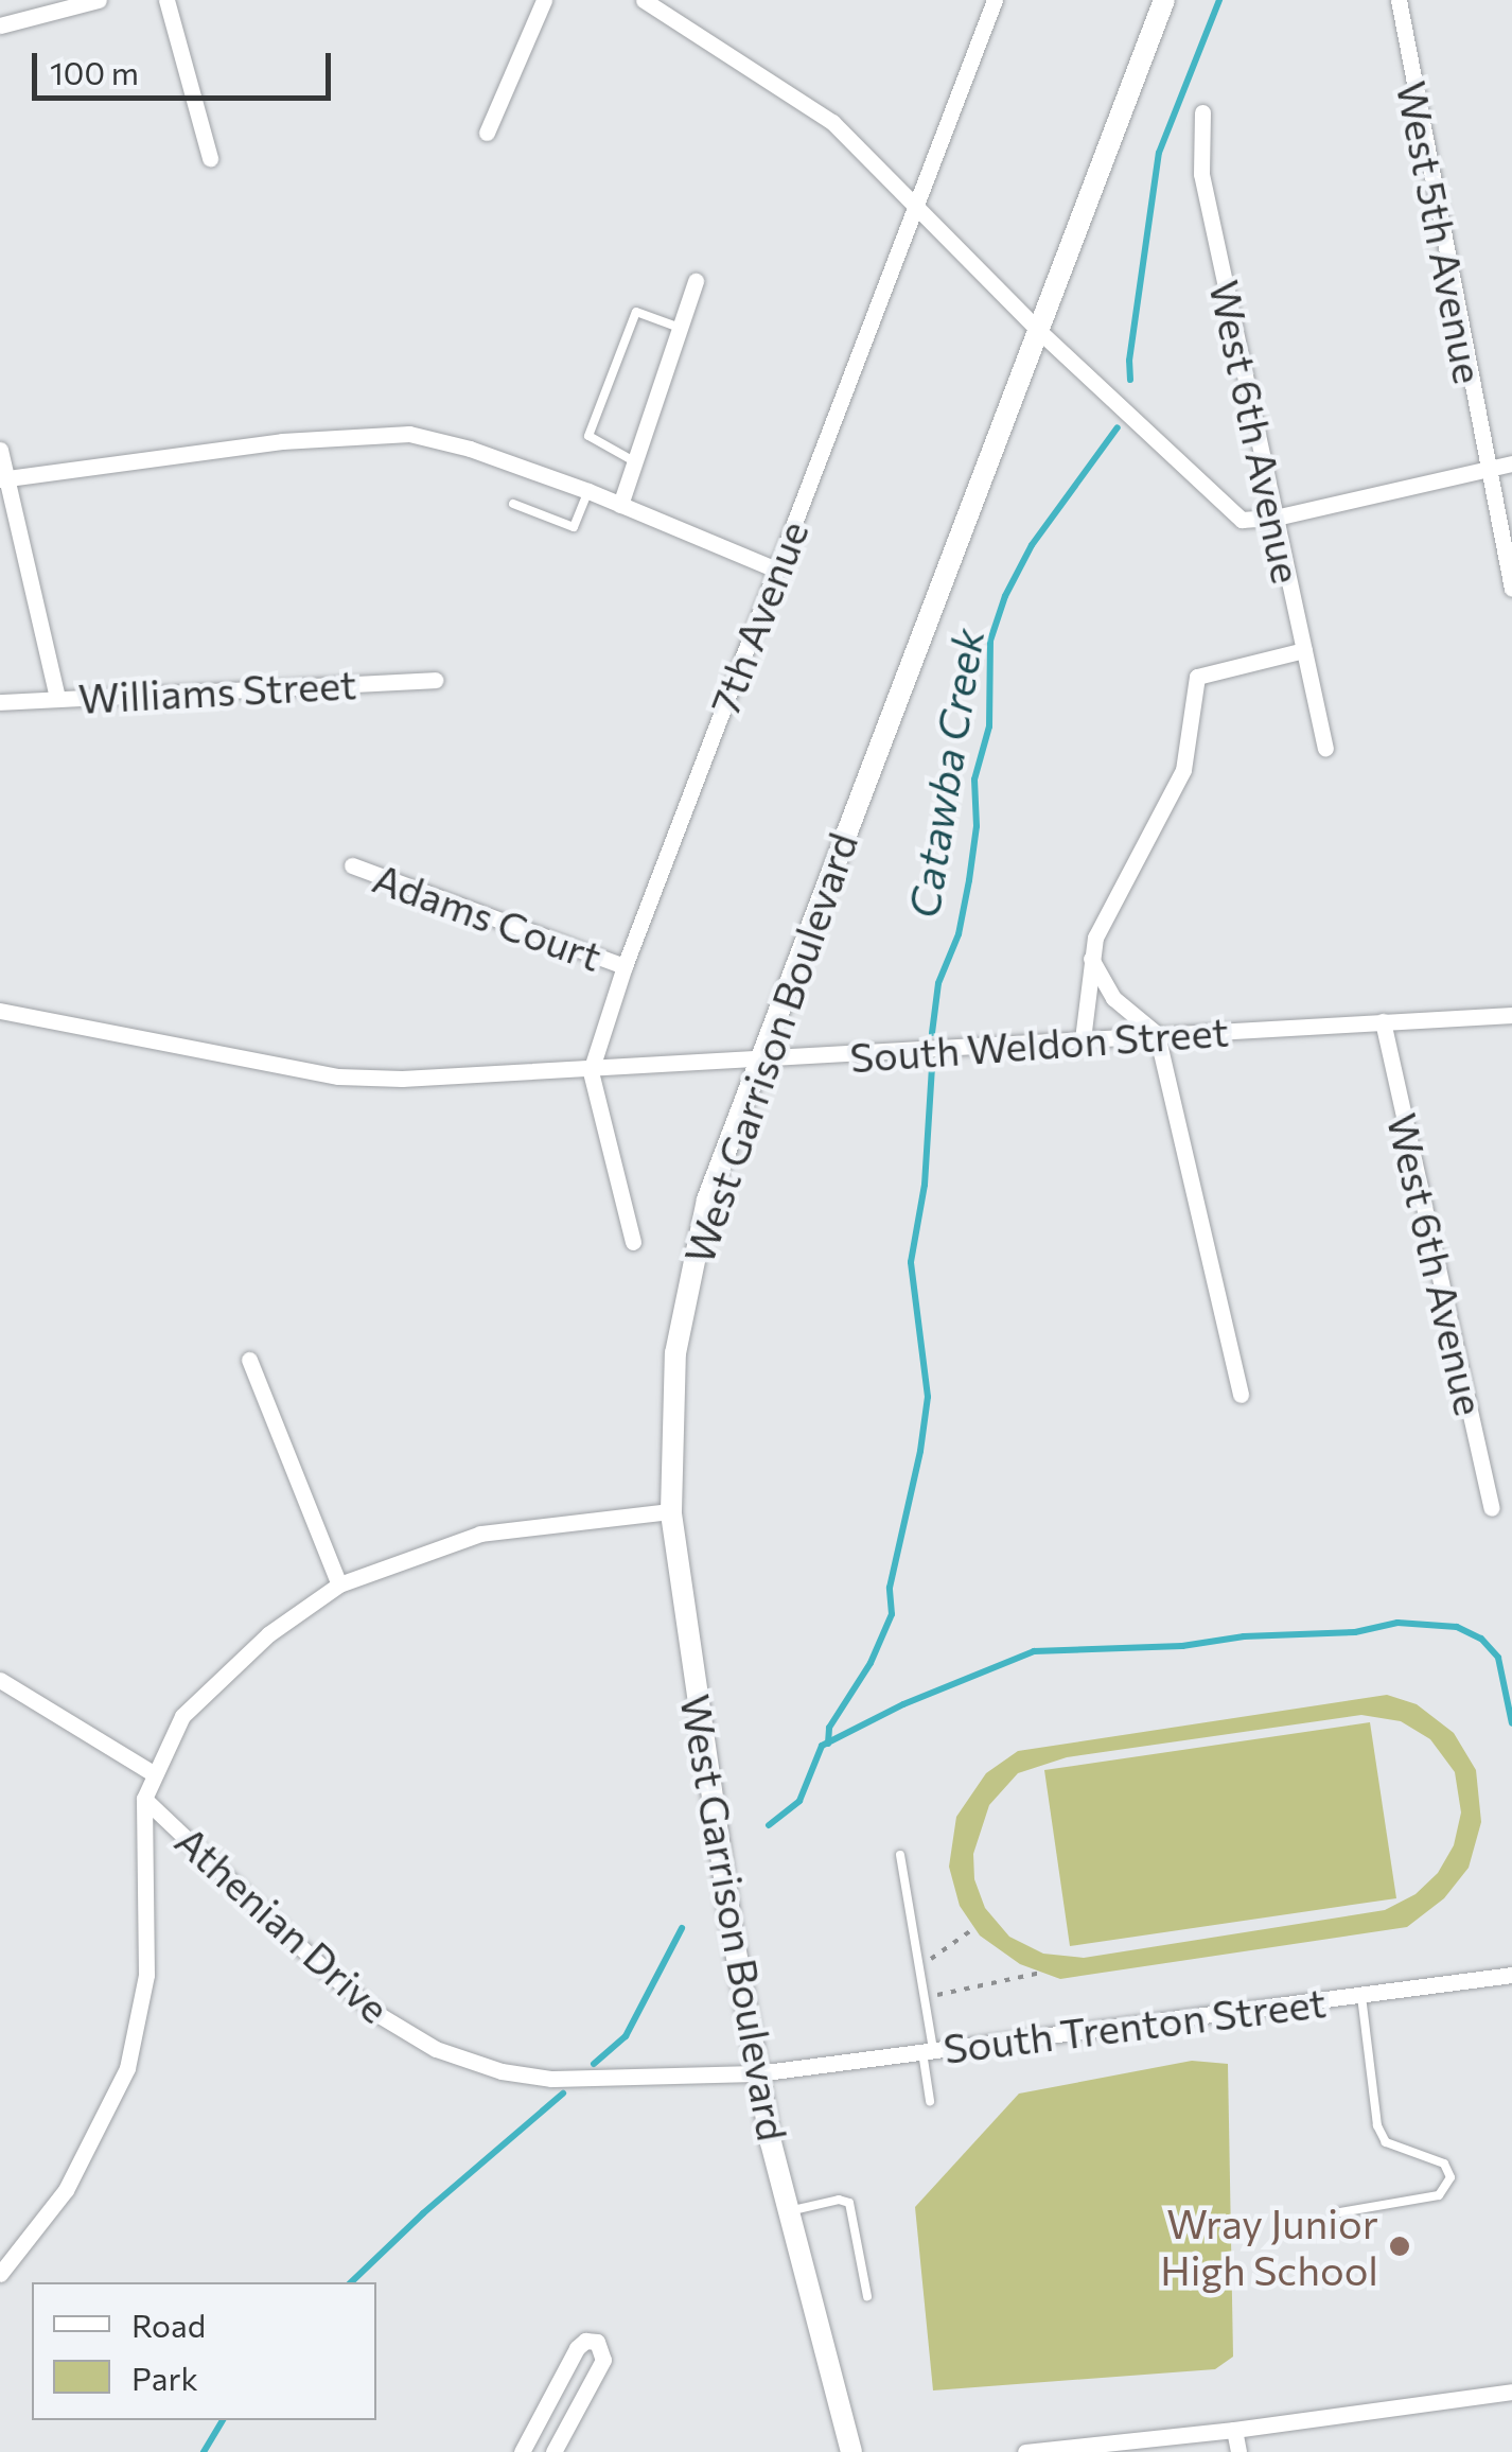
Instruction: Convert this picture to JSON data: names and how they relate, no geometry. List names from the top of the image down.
{
  "streets": {
    "main road": ["West Garrison Boulevard"],
    "street": [
      "West 5th Avenue",
      "West 6th Avenue",
      "7th Avenue",
      "Williams Street",
      "Adams Court",
      "South Weldon Street",
      "Athenian Drive",
      "South Trenton Street"
    ]
  },
  "crossings": [
    ["West 6th Avenue", "South Weldon Street"],
    ["7th Avenue", "Adams Court"],
    ["7th Avenue", "South Weldon Street"],
    ["South Weldon Street", "West Garrison Boulevard"],
    ["West Garrison Boulevard", "Athenian Drive"],
    ["West Garrison Boulevard", "South Trenton Street"],
    ["Athenian Drive", "South Trenton Street"]
  ],
  "water": ["Catawba Creek"],
  "places": ["Wray Junior High School"],
  "legend": ["Road", "Park"],
  "scale_bar": "100 m"
}
